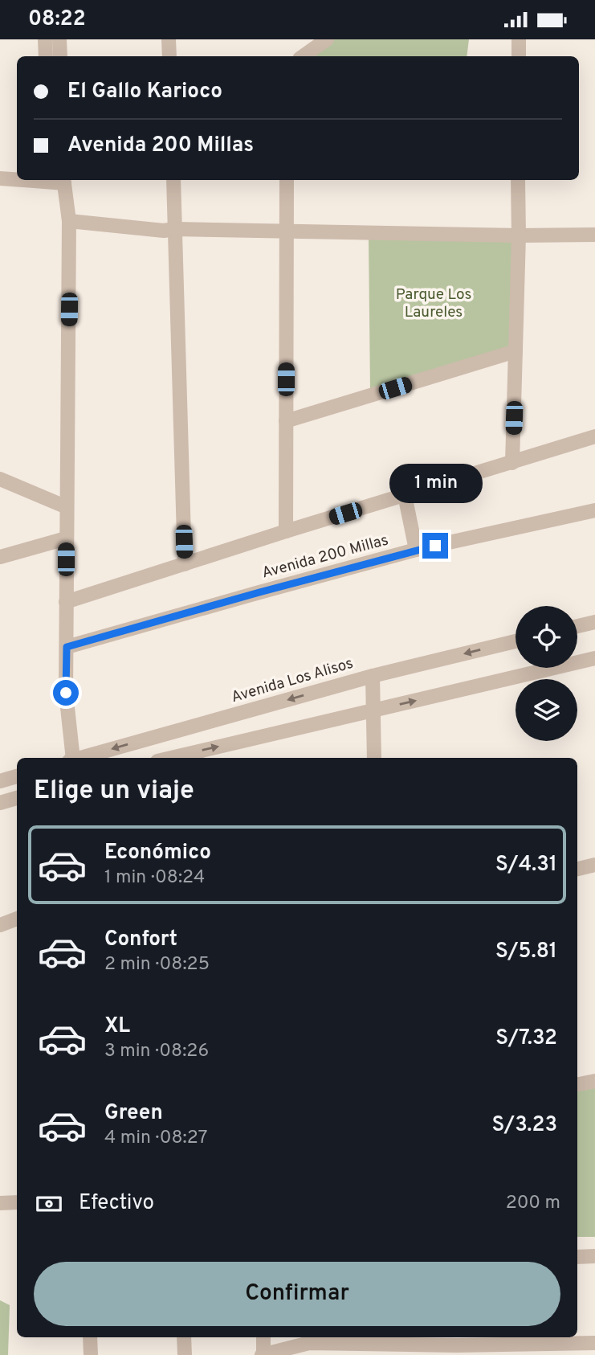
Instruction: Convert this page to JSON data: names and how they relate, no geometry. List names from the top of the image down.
{
  "streets": {
    "street": ["Avenida 200 Millas", "Avenida Los Alisos"]
  },
  "parks": ["Parque Los Laureles"],
  "page": {
    "status": "08:22",
    "banner": ["El Gallo Karioco", "Avenida 200 Millas"],
    "bubble": "1 min",
    "heading": "Elige un viaje",
    "list": [
      {
        "name": "Económico",
        "note": "1 min · 08:24",
        "value": "S/4.31"
      },
      {
        "name": "Confort",
        "note": "2 min · 08:25",
        "value": "S/5.81"
      },
      {
        "name": "XL",
        "note": "3 min · 08:26",
        "value": "S/7.32"
      },
      {
        "name": "Green",
        "note": "4 min · 08:27",
        "value": "S/3.23"
      }
    ],
    "pay": ["Efectivo", "200 m"],
    "buttons": "Confirmar"
  }
}
